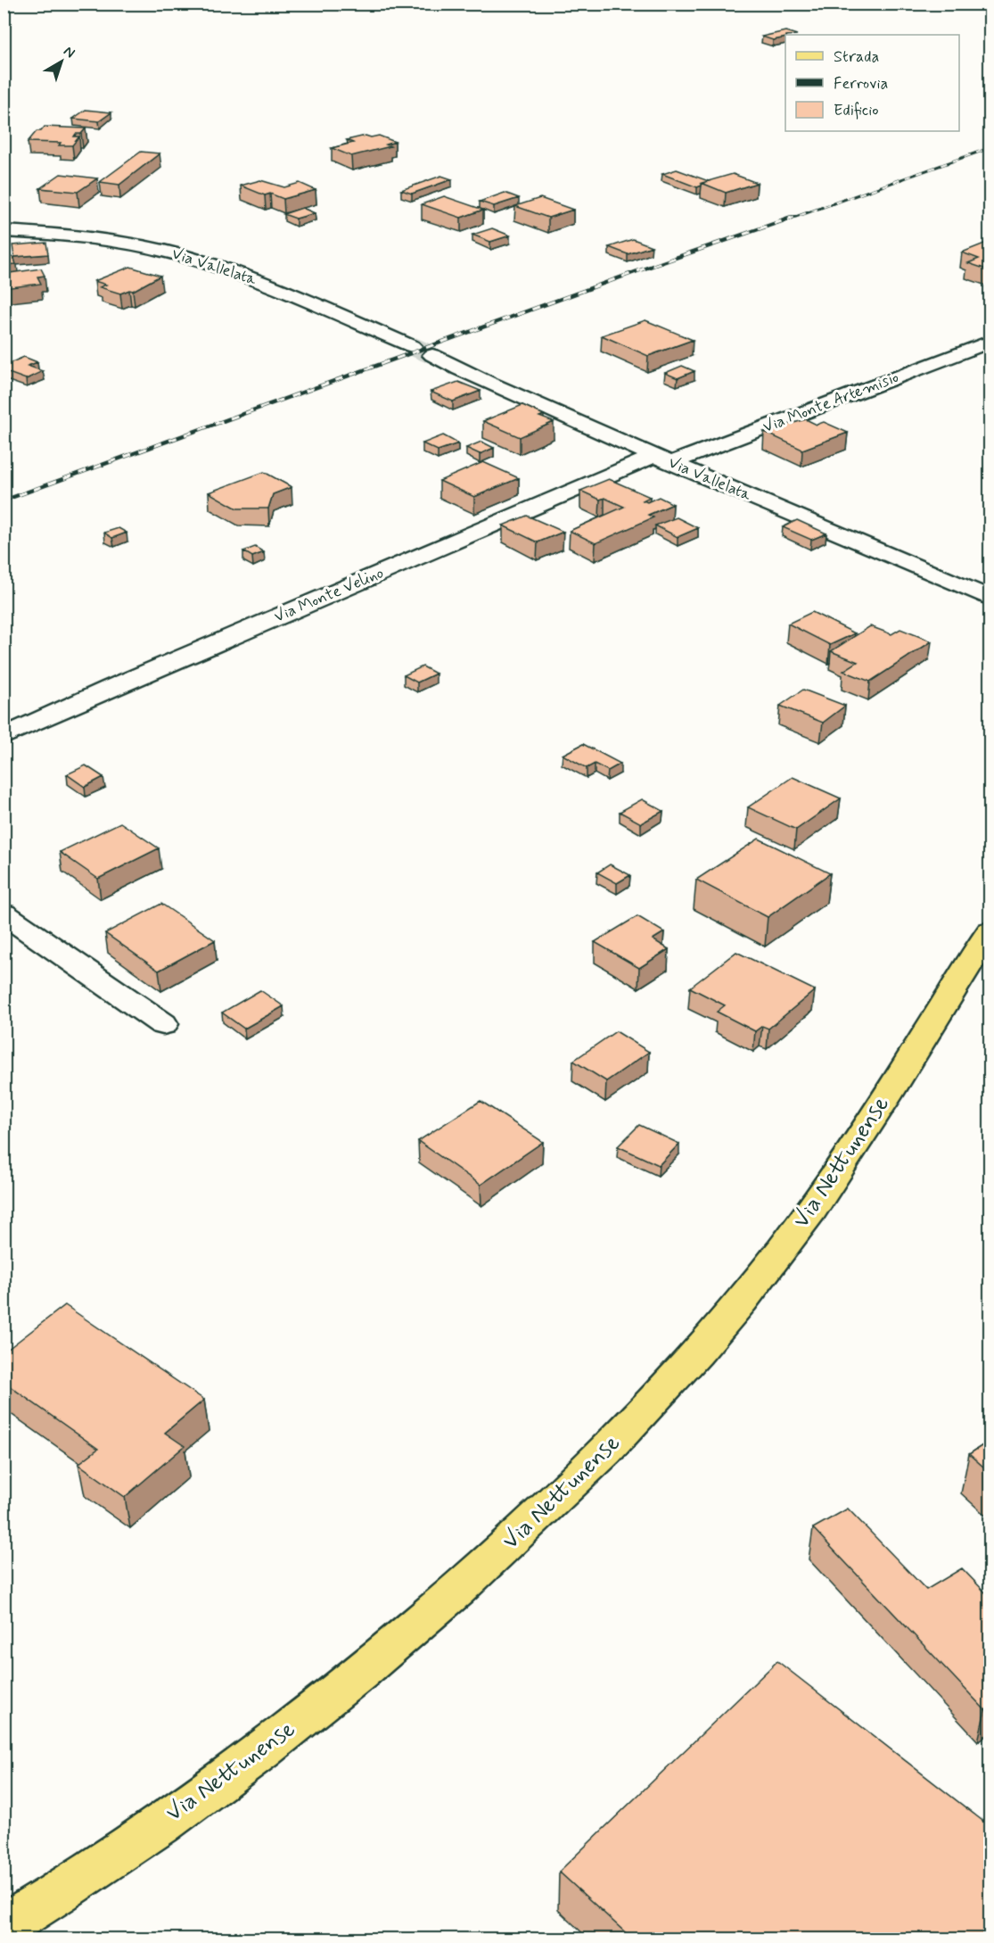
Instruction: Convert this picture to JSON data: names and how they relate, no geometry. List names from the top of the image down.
{
  "streets": {
    "main road": ["Via Nettunense"],
    "street": ["Via Vallelata", "Via Monte Artemisio", "Via Monte Velino"]
  },
  "crossings": [
    ["Via Vallelata", "Via Monte Artemisio"],
    ["Via Vallelata", "Via Monte Velino"],
    ["Via Monte Artemisio", "Via Monte Velino"]
  ],
  "legend": ["Strada", "Ferrovia", "Edificio"],
  "north": "top right"
}
